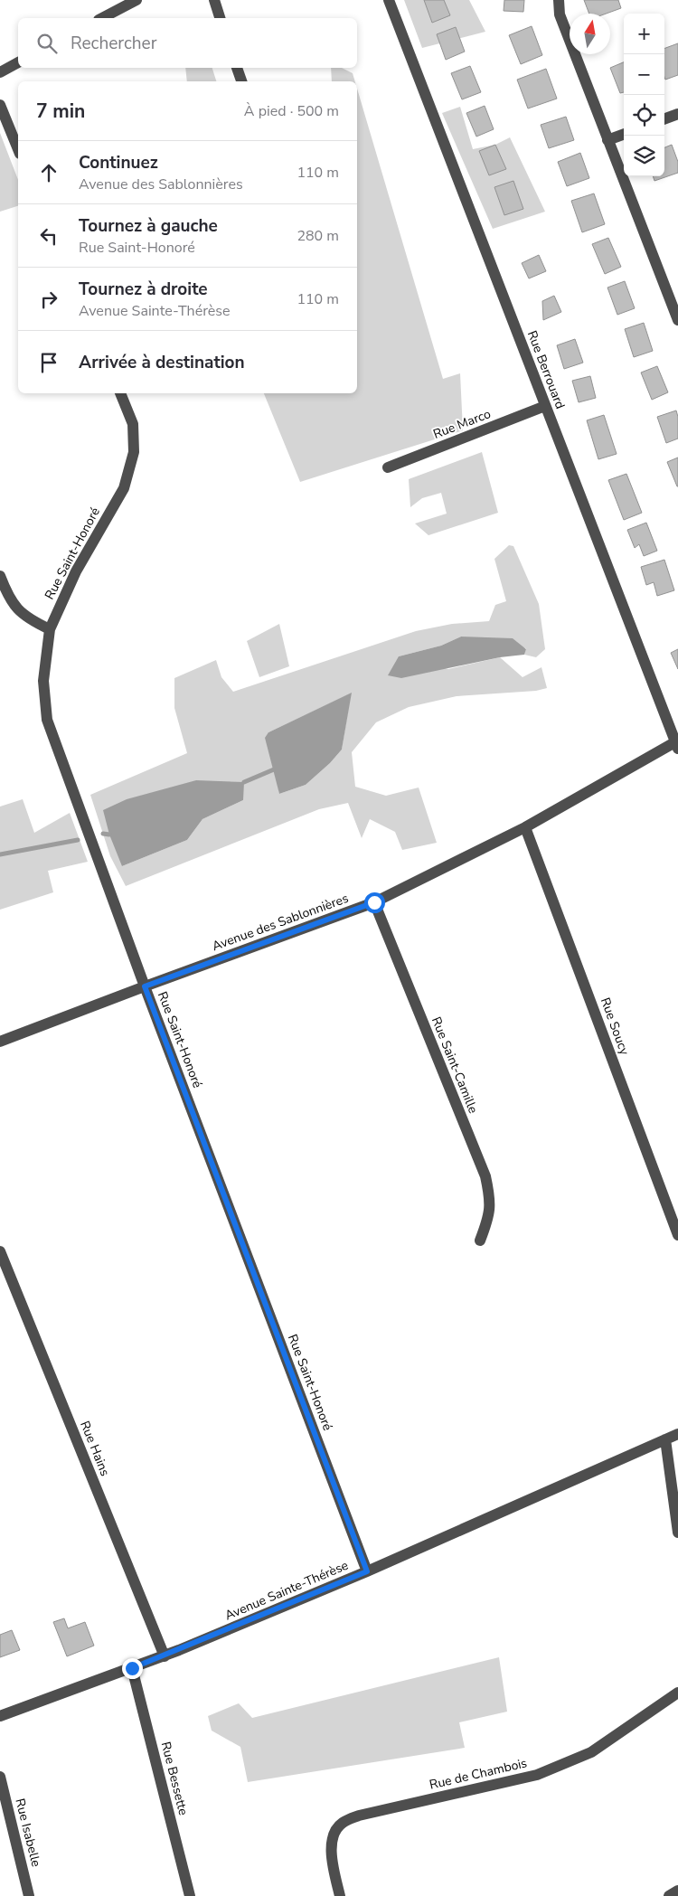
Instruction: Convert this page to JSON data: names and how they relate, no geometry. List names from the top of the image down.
{
  "streets": {
    "street": [
      "Rue Berrouard",
      "Rue Marco",
      "Rue Saint-Honoré",
      "Avenue des Sablonnières",
      "Rue Soucy",
      "Rue Saint-Camille",
      "Rue Hains",
      "Avenue Sainte-Thérèse",
      "Rue de Chambois",
      "Rue Bessette",
      "Rue Isabelle"
    ]
  },
  "crossings": [
    ["Rue Berrouard", "Rue Marco"],
    ["Rue Berrouard", "Avenue des Sablonnières"],
    ["Rue Saint-Honoré", "Avenue des Sablonnières"],
    ["Rue Saint-Honoré", "Avenue Sainte-Thérèse"],
    ["Avenue des Sablonnières", "Rue Soucy"],
    ["Avenue des Sablonnières", "Rue Saint-Camille"],
    ["Rue Hains", "Avenue Sainte-Thérèse"],
    ["Avenue Sainte-Thérèse", "Rue Bessette"]
  ],
  "north": "top",
  "page": {
    "map_buttons": ["+", "−"],
    "search": "Rechercher",
    "heading": ["7 min", "À pied · 500 m"],
    "list": [
      ["Continuez", "Avenue des Sablonnières", "110 m"],
      ["Tournez à gauche", "Rue Saint-Honoré", "280 m"],
      ["Tournez à droite", "Avenue Sainte-Thérèse", "110 m"],
      "Arrivée à destination"
    ]
  }
}
